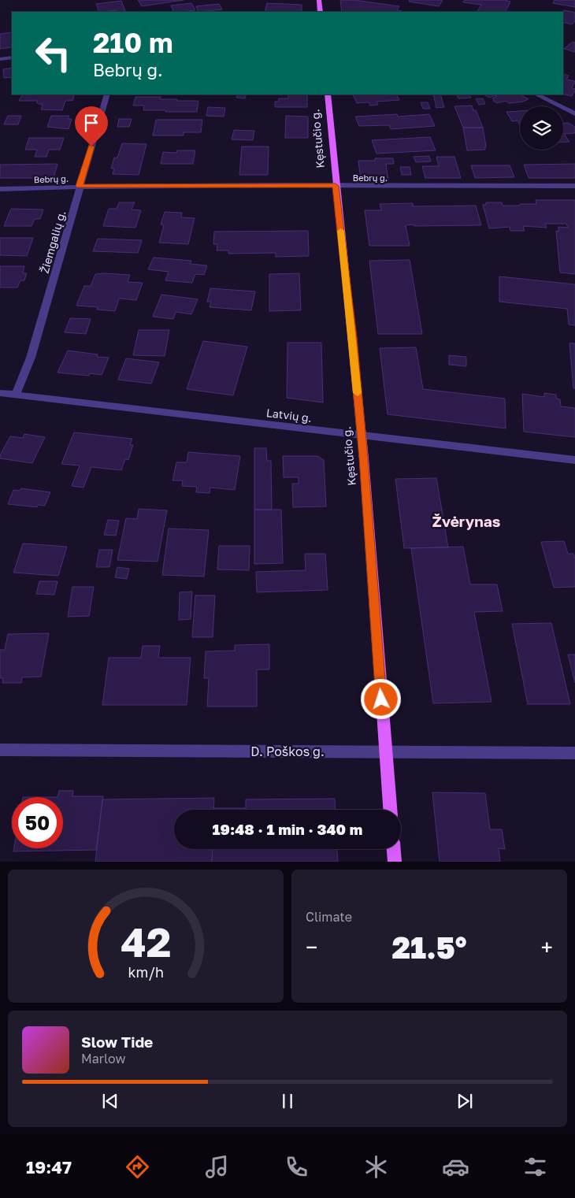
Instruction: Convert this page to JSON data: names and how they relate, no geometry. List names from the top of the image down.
{
  "streets": {
    "main road": ["Kęstučio g."],
    "street": [
      "Bebrų g.",
      "Žiemgalių g.",
      "Latvių g.",
      "D. Poškos g."
    ]
  },
  "crossings": [
    ["Kęstučio g.", "Bebrų g."],
    ["Kęstučio g.", "Latvių g."],
    ["Kęstučio g.", "D. Poškos g."],
    ["Bebrų g.", "Žiemgalių g."],
    ["Žiemgalių g.", "Latvių g."]
  ],
  "districts": ["Žvėrynas"],
  "page": {
    "turn": ["210 m", "Bebrų g."],
    "limit": "50",
    "trip": "19:48 · 1 min · 340 m",
    "tile": "Climate",
    "heat": ["−", "21.5°", "+"],
    "song": ["Slow Tide", "Marlow"],
    "tabs": "19:47",
    "gauge": ["42", "km/h"]
  }
}
